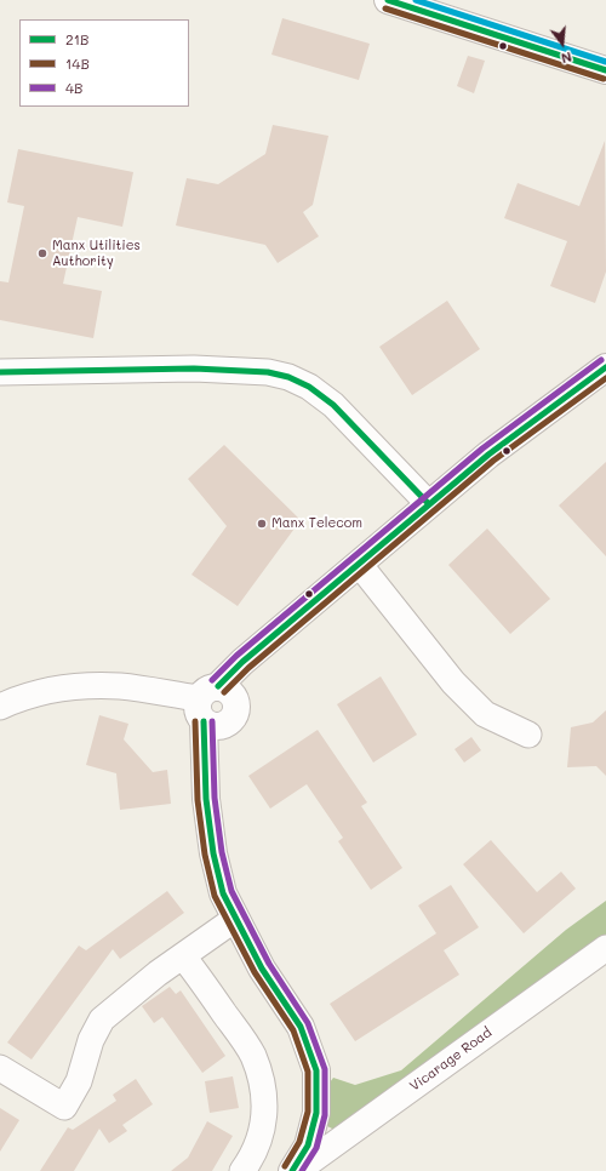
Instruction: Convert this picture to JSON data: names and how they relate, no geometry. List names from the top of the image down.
{
  "streets": {
    "street": ["Vicarage Road"]
  },
  "places": ["Manx Utilities Authority", "Manx Telecom"],
  "lines": ["transit line 21B", "transit line 14B", "transit line 4B"],
  "legend": ["21B", "14B", "4B"],
  "north": "bottom"
}
